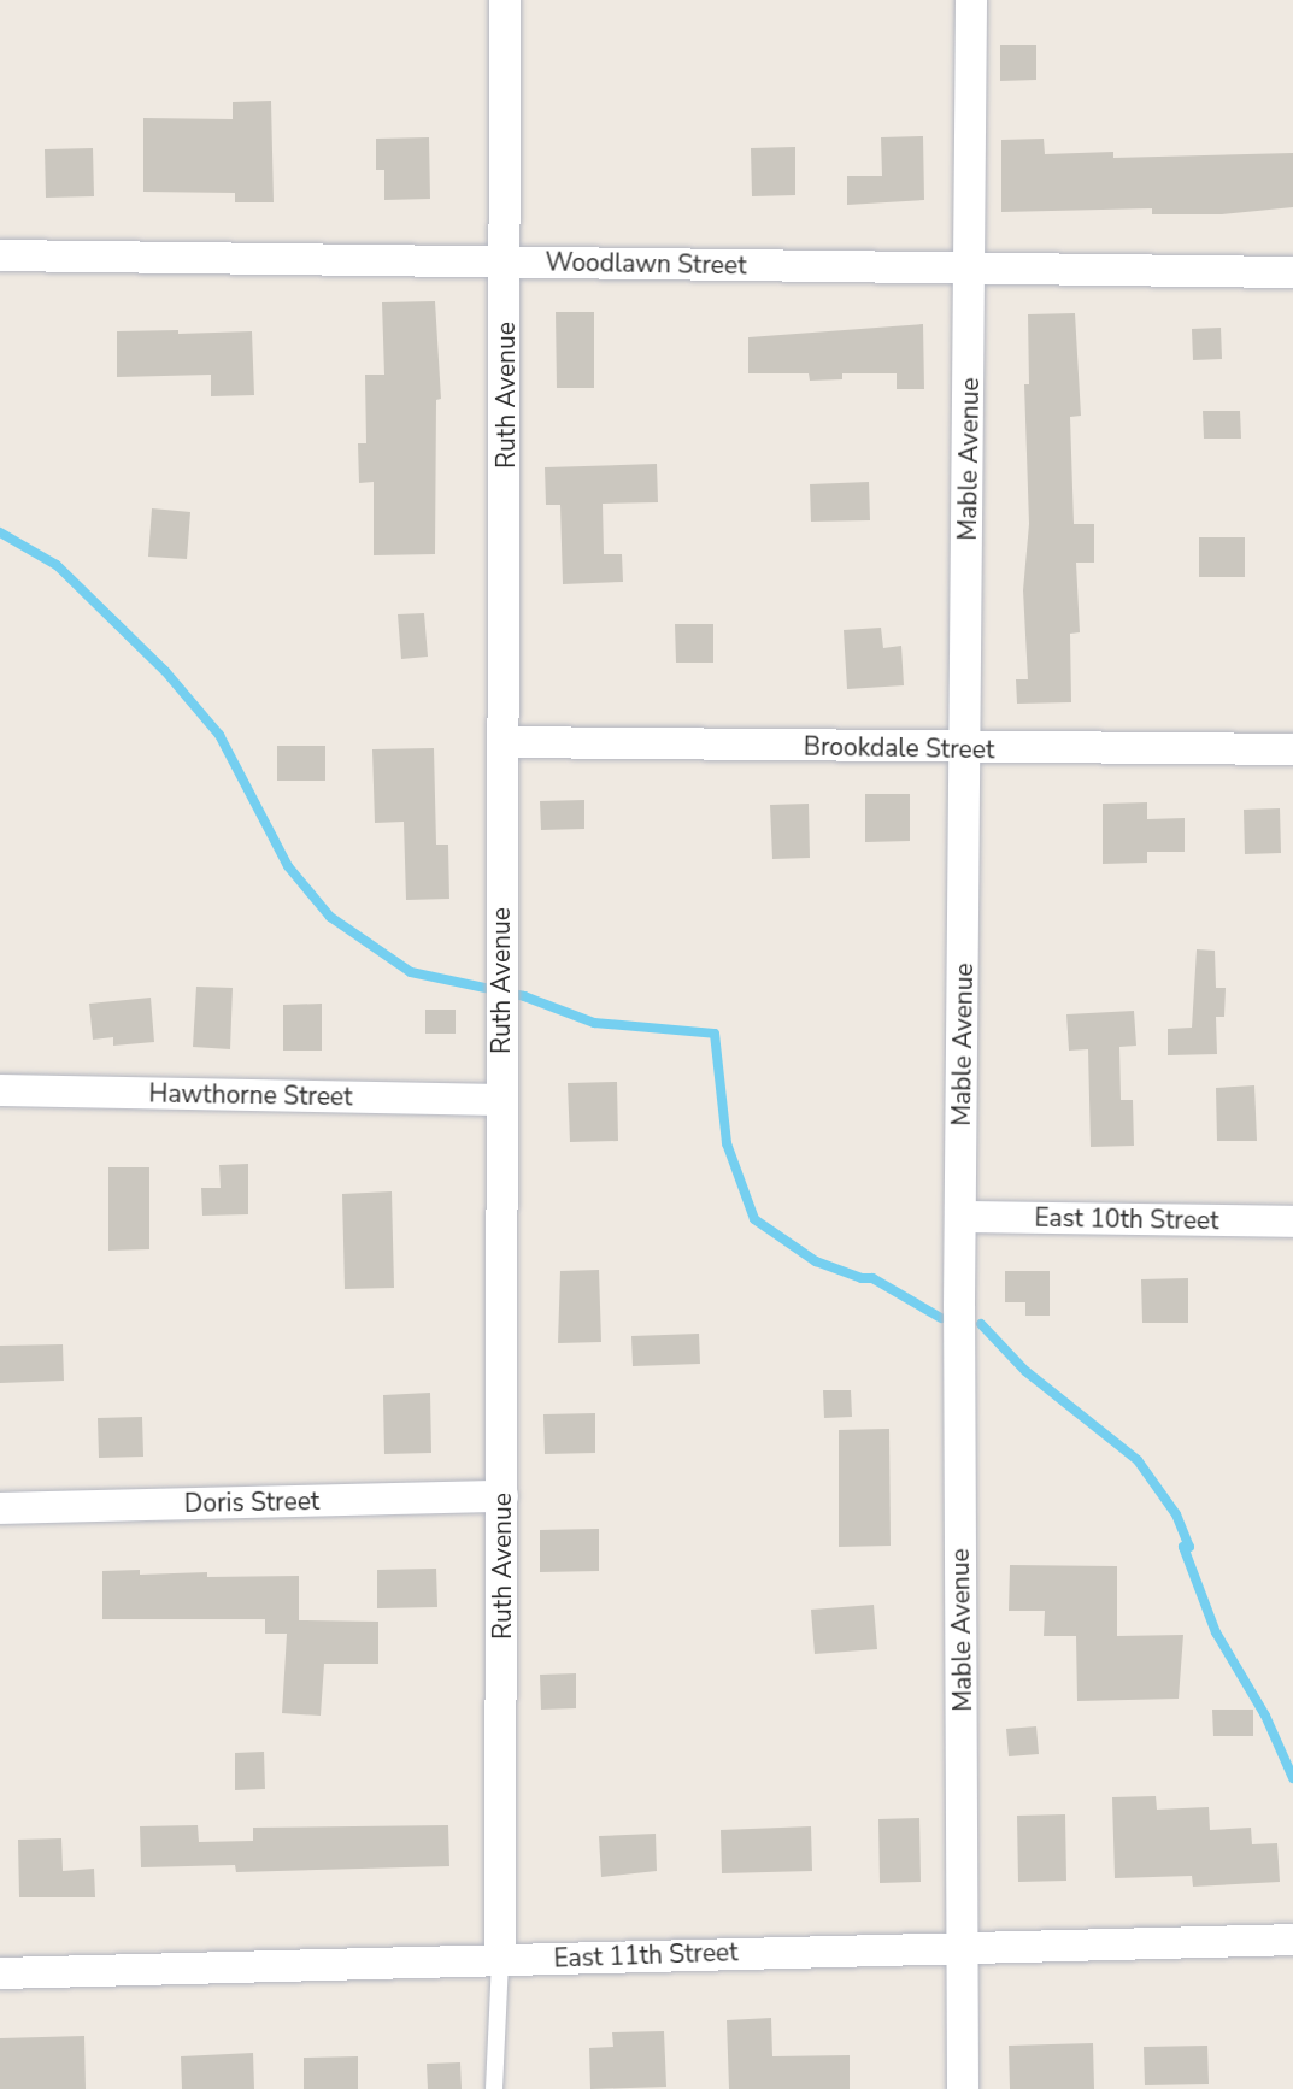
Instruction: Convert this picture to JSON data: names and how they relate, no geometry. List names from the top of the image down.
{
  "streets": {
    "street": [
      "Woodlawn Street",
      "Ruth Avenue",
      "Mable Avenue",
      "Brookdale Street",
      "Hawthorne Street",
      "East 10th Street",
      "Doris Street",
      "East 11th Street"
    ]
  },
  "crossings": [
    ["Woodlawn Street", "Ruth Avenue"],
    ["Woodlawn Street", "Mable Avenue"],
    ["Ruth Avenue", "Brookdale Street"],
    ["Ruth Avenue", "Hawthorne Street"],
    ["Ruth Avenue", "Doris Street"],
    ["Ruth Avenue", "East 11th Street"],
    ["Mable Avenue", "Brookdale Street"],
    ["Mable Avenue", "East 10th Street"],
    ["Mable Avenue", "East 11th Street"]
  ]
}
